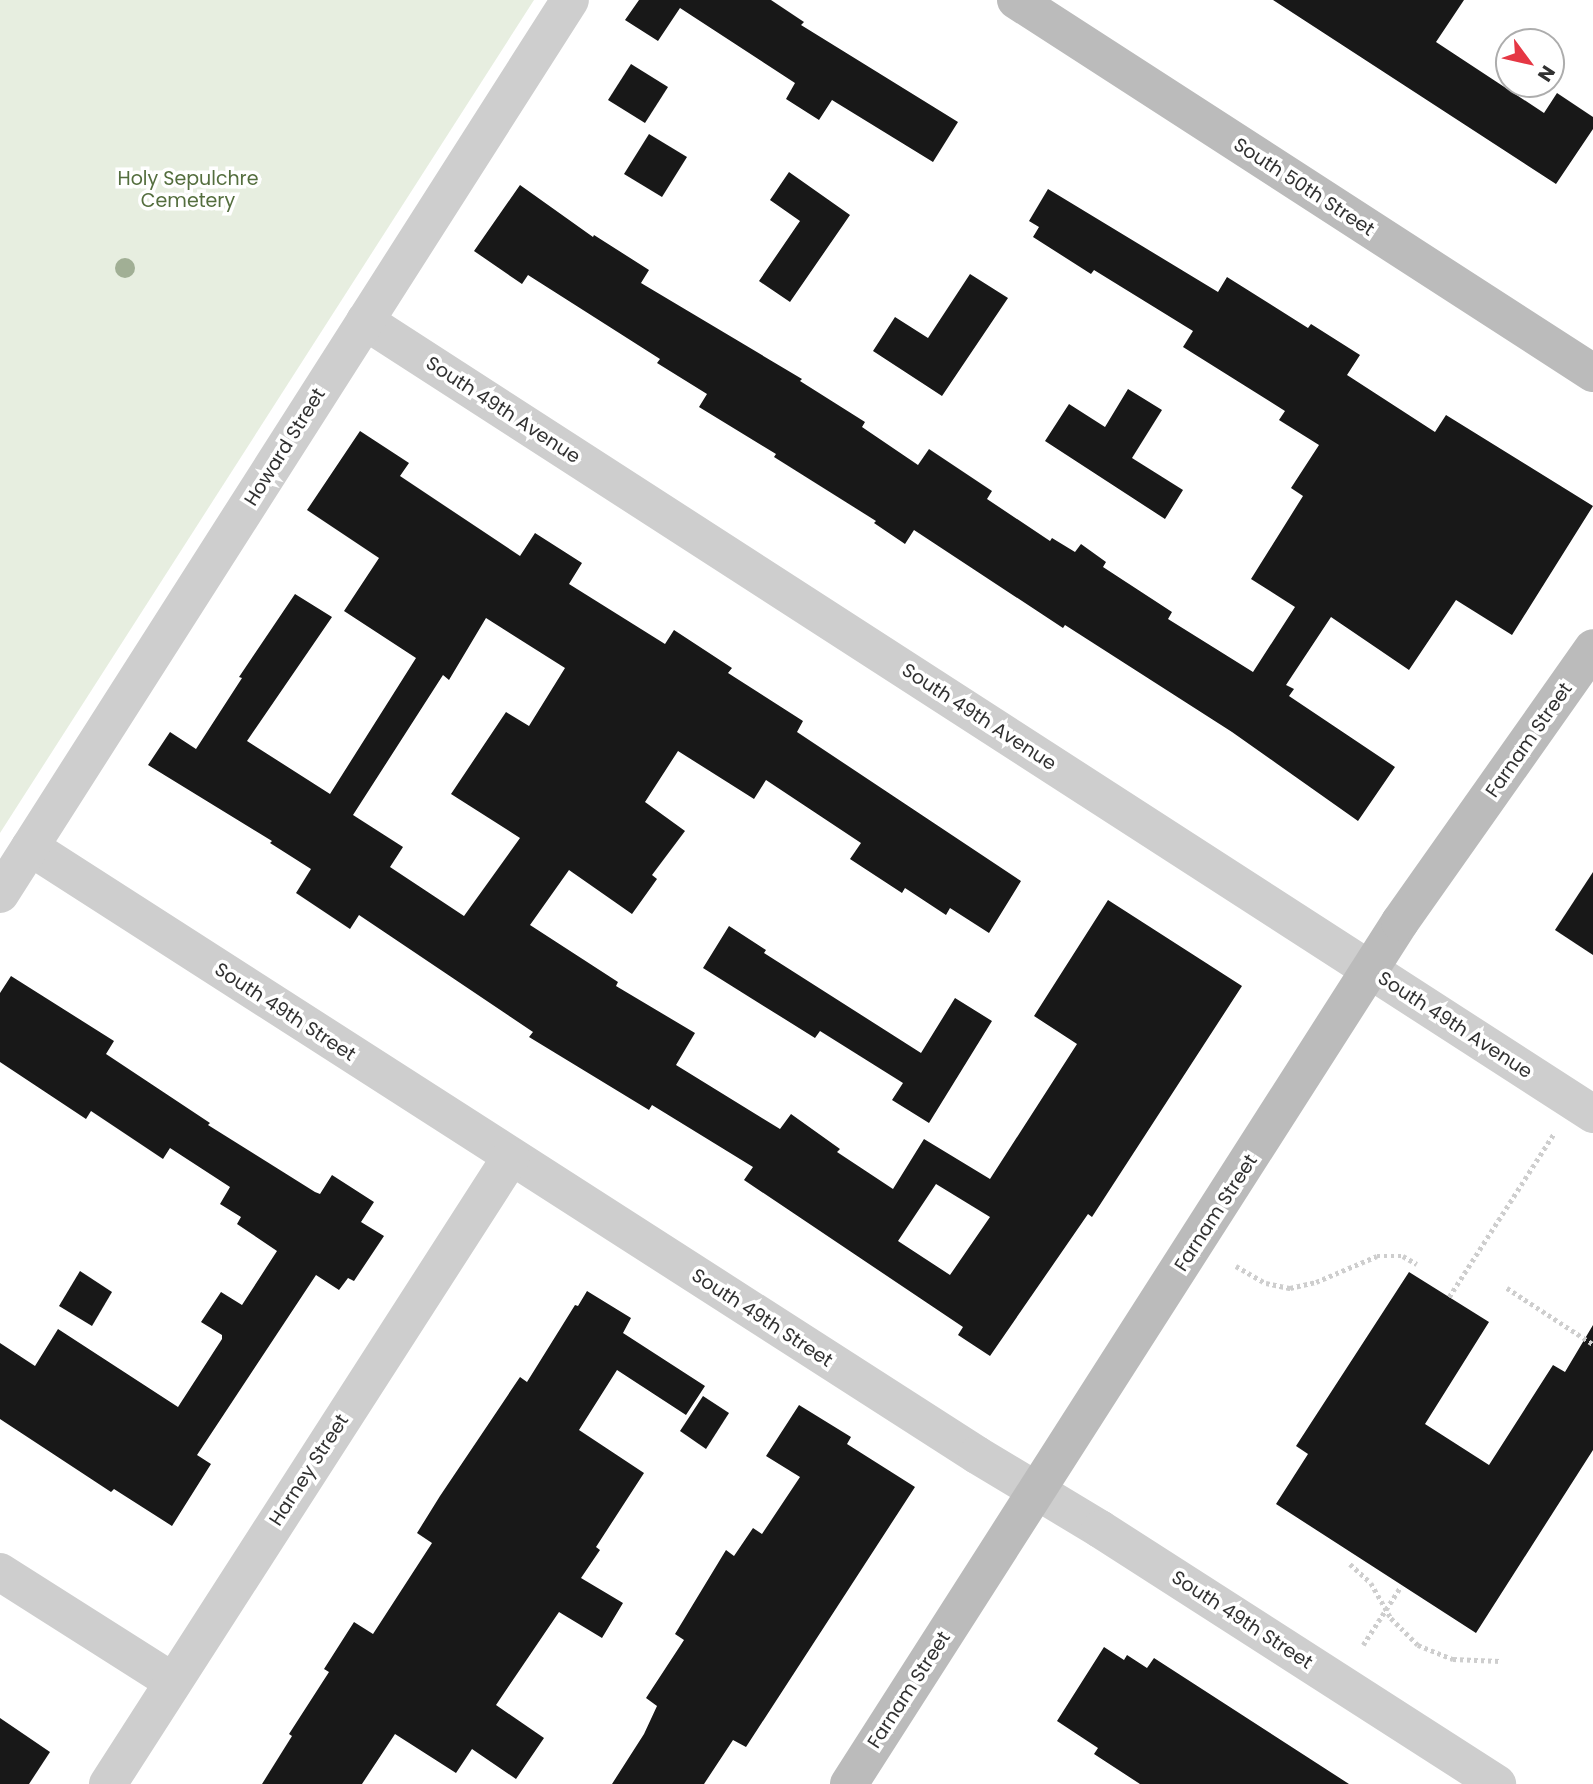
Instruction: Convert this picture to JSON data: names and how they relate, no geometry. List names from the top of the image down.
{
  "streets": {
    "main road": ["South 50th Street", "Farnam Street"],
    "street": [
      "South 49th Avenue",
      "Howard Street",
      "South 49th Street",
      "Harney Street"
    ]
  },
  "crossings": [
    ["South 49th Avenue", "Howard Street"],
    ["South 49th Avenue", "Farnam Street"],
    ["Howard Street", "South 49th Street"],
    ["Farnam Street", "South 49th Street"],
    ["South 49th Street", "Harney Street"]
  ],
  "parks": ["Holy Sepulchre Cemetery"],
  "north": "bottom right"
}
